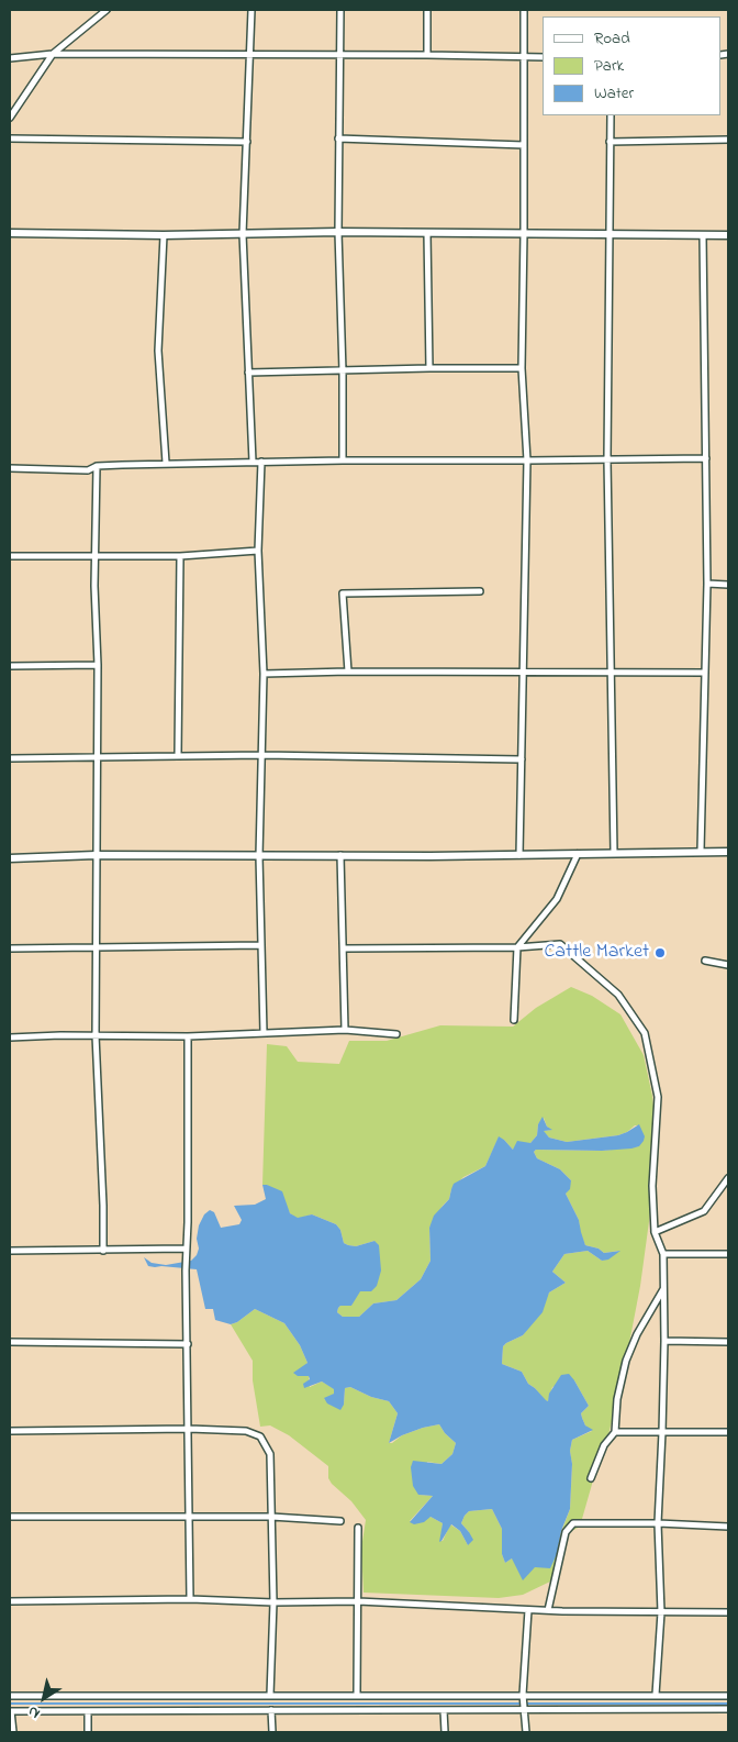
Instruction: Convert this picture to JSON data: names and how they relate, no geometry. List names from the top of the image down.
{
  "places": ["Cattle Market"],
  "legend": ["Road", "Park", "Water"],
  "north": "bottom left"
}
